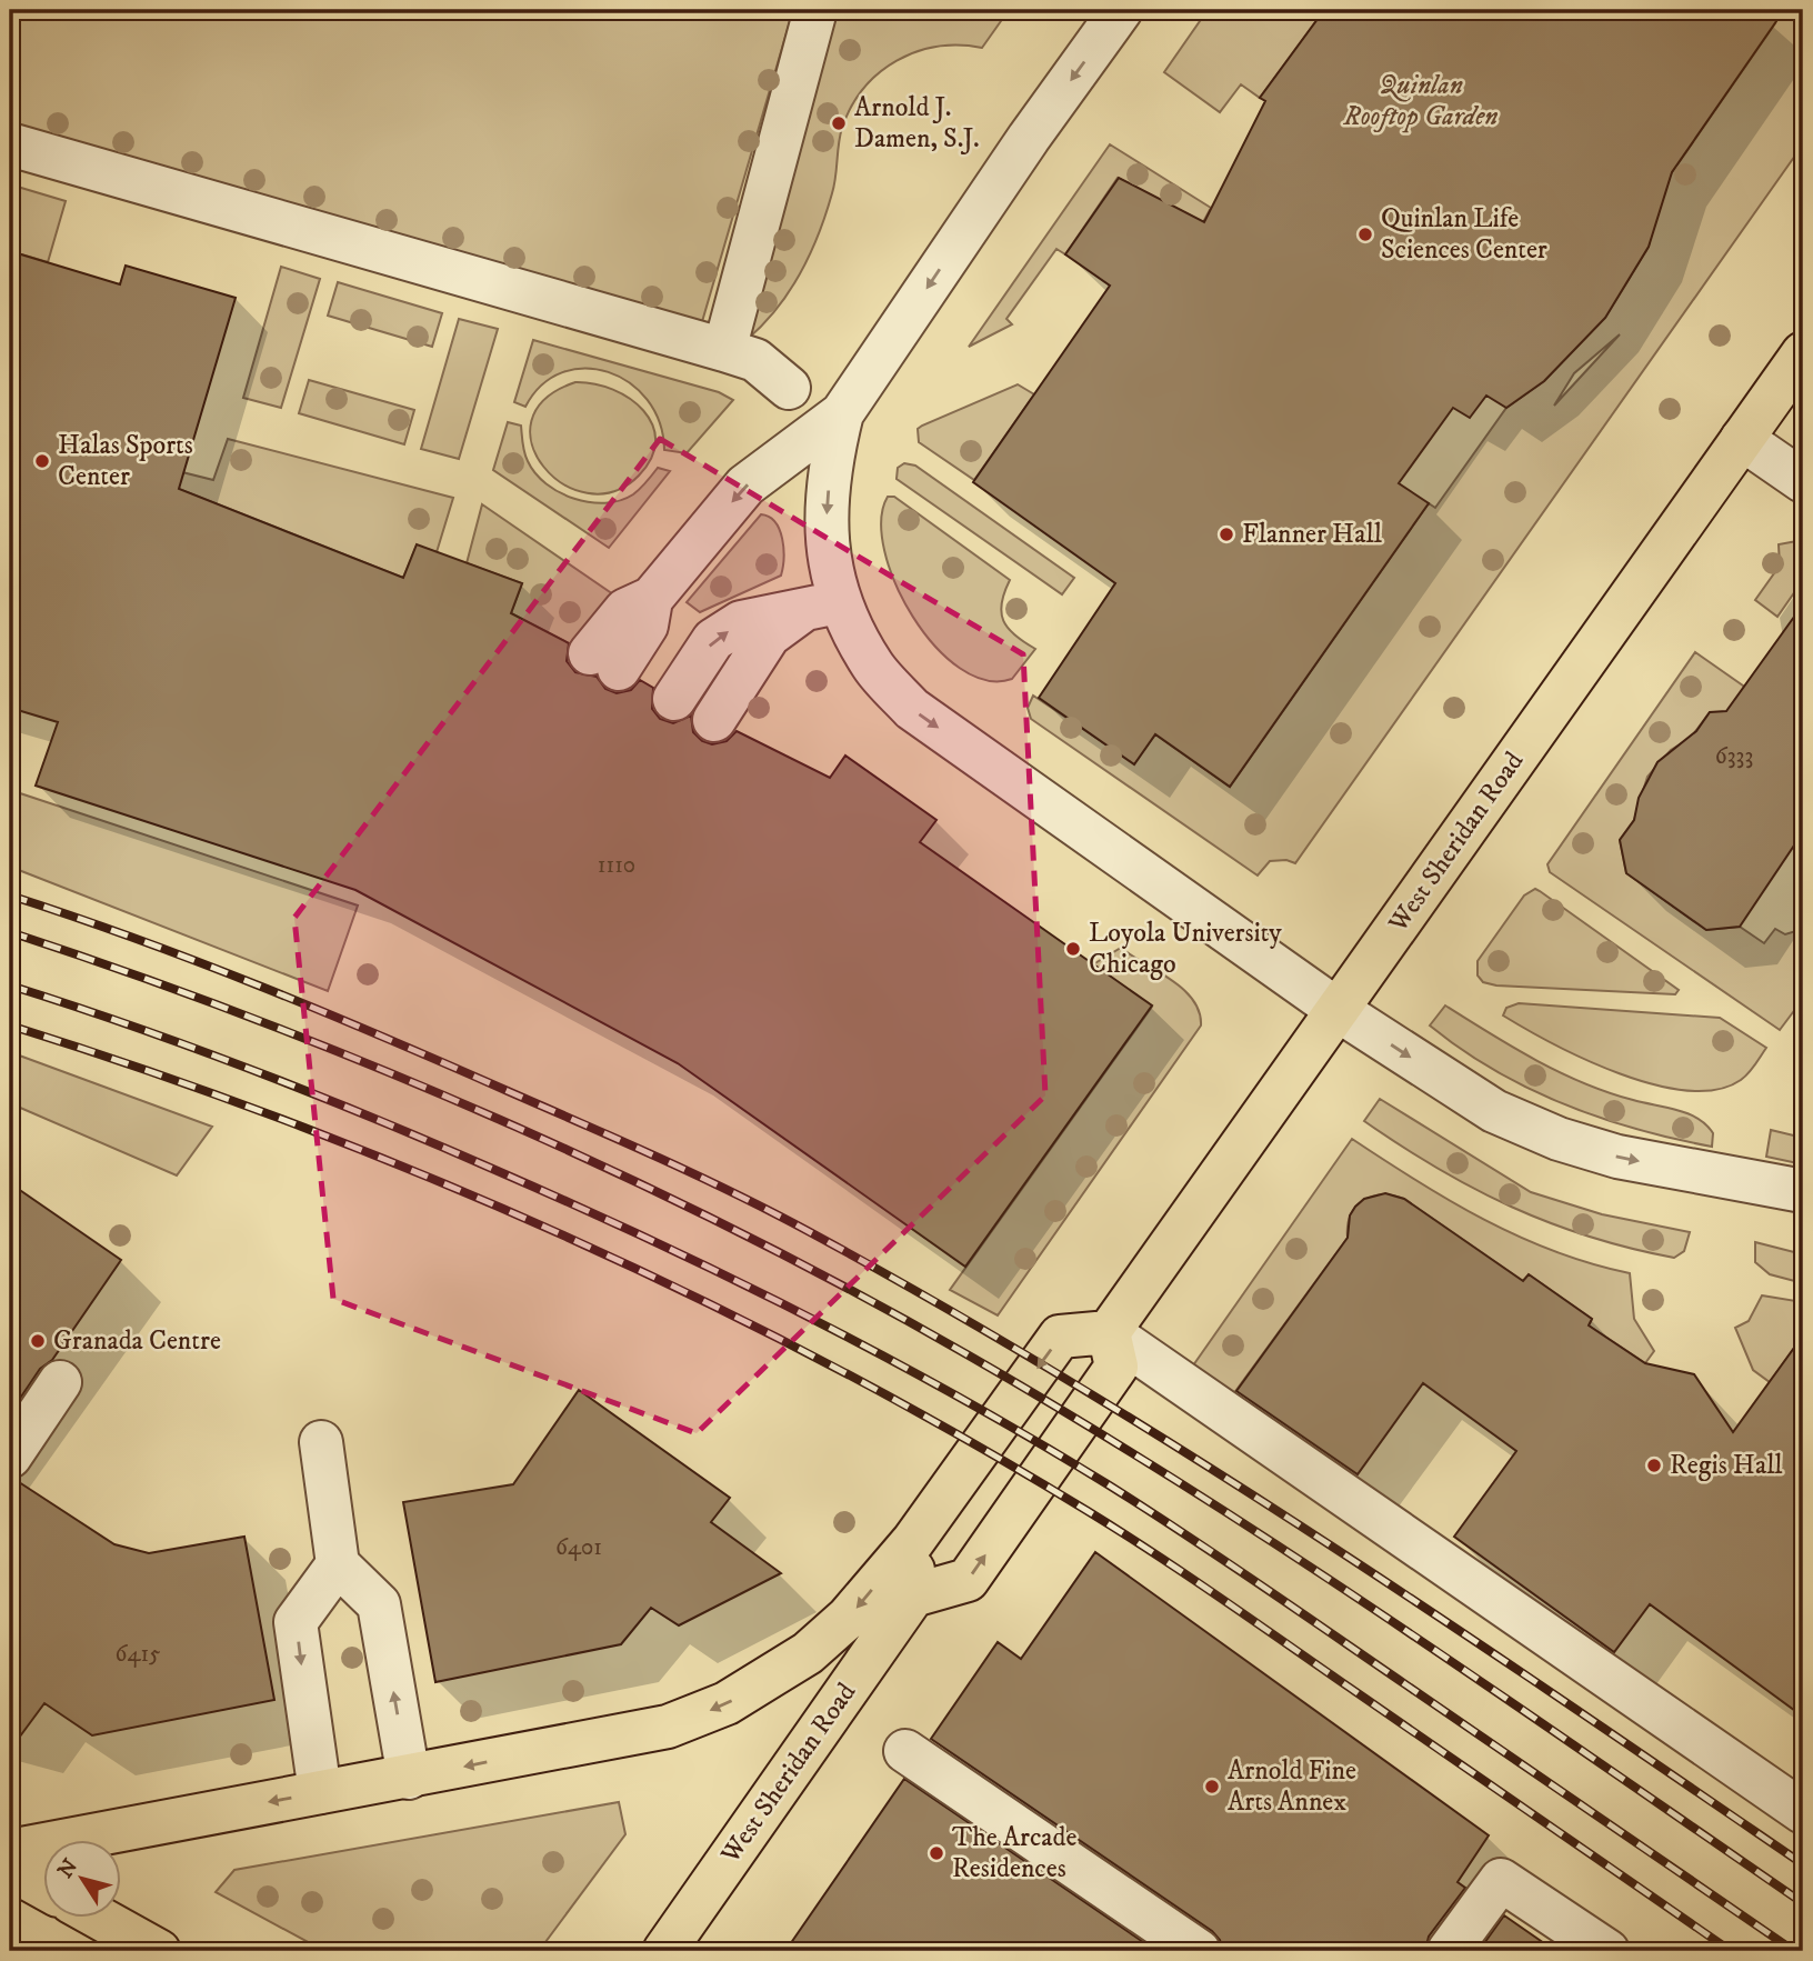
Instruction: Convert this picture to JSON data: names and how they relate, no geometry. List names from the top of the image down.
{
  "streets": {
    "main road": ["West Sheridan Road"]
  },
  "parks": ["Quinlan Rooftop Garden"],
  "places": [
    "Arnold J. Damen, S.J.",
    "Quinlan Life Sciences Center",
    "Halas Sports Center",
    "Flanner Hall",
    "Loyola University Chicago",
    "Granada Centre",
    "Regis Hall",
    "Arnold Fine Arts Annex",
    "The Arcade Residences"
  ],
  "house_numbers": [
    "6333",
    "1110",
    "6401",
    "6415"
  ],
  "north": "top left"
}
